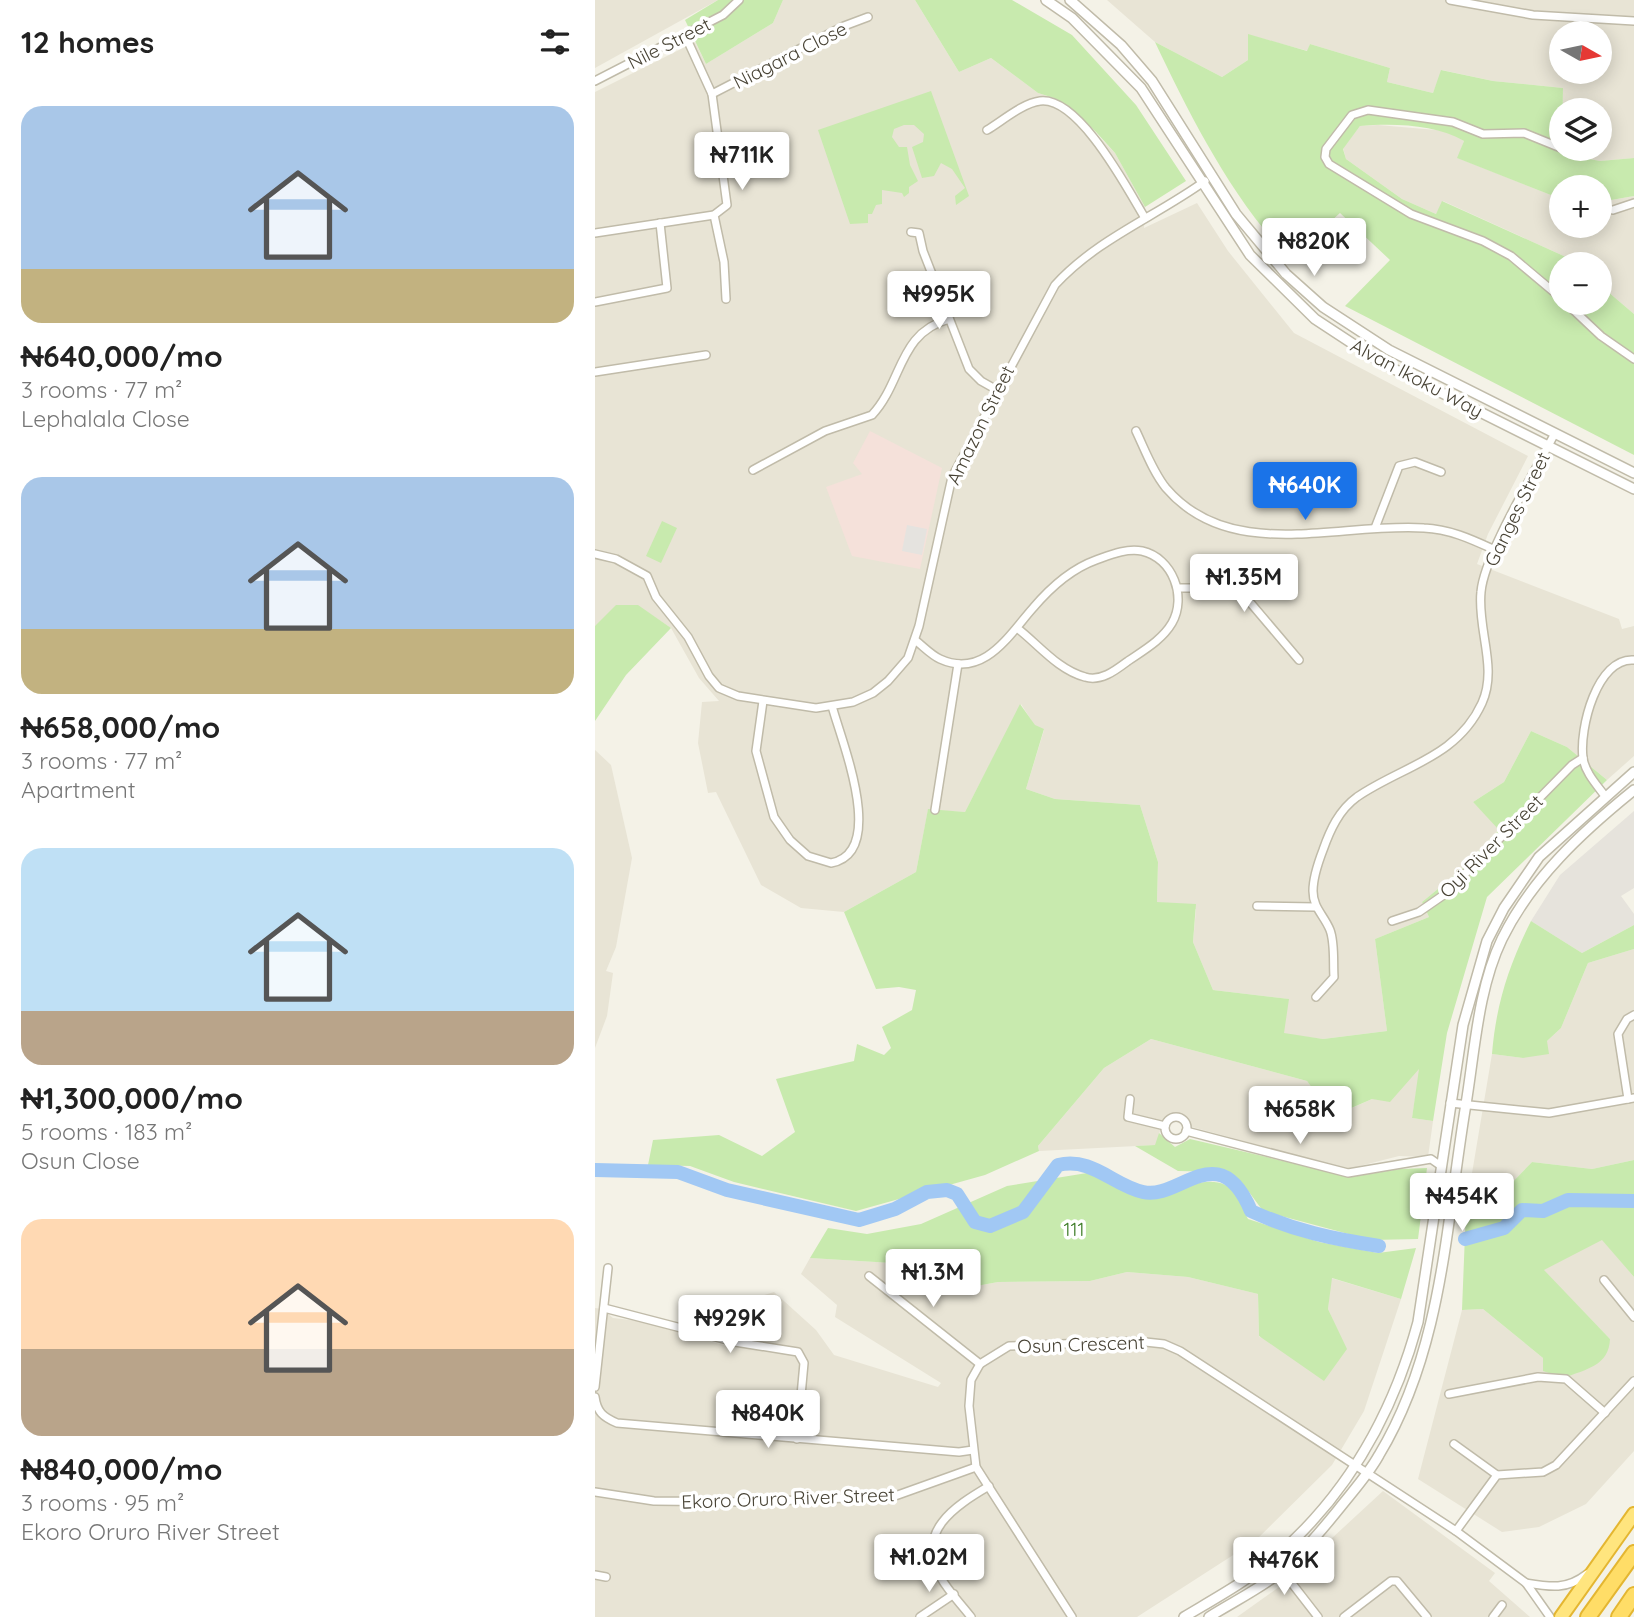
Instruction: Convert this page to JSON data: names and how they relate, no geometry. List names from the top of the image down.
{
  "streets": {
    "street": [
      "Nile Street",
      "Niagara Close",
      "Alvan Ikoku Way",
      "Amazon Street",
      "Ganges Street",
      "Oyi River Street",
      "Osun Crescent",
      "Ekoro Oruro River Street"
    ]
  },
  "crossings": [
    ["Alvan Ikoku Way", "Amazon Street"],
    ["Alvan Ikoku Way", "Ganges Street"]
  ],
  "parks": ["111"],
  "north": "right",
  "page": {
    "heading": "12 homes",
    "map_buttons": ["+", "−"],
    "list": [
      {
        "name": "₦640,000/mo",
        "note": "3 rooms · 77 m² · Lephalala Close"
      },
      {
        "name": "₦658,000/mo",
        "note": "3 rooms · 77 m² · Apartment"
      },
      {
        "name": "₦1,300,000/mo",
        "note": "5 rooms · 183 m² · Osun Close"
      },
      {
        "name": "₦840,000/mo",
        "note": "3 rooms · 95 m² · Ekoro Oruro River Street"
      }
    ],
    "price": [
      "₦711K",
      "₦820K",
      "₦995K",
      "₦640K",
      "₦1.35M",
      "₦658K",
      "₦454K",
      "₦1.3M",
      "₦929K",
      "₦840K",
      "₦1.02M",
      "₦476K"
    ]
  }
}
